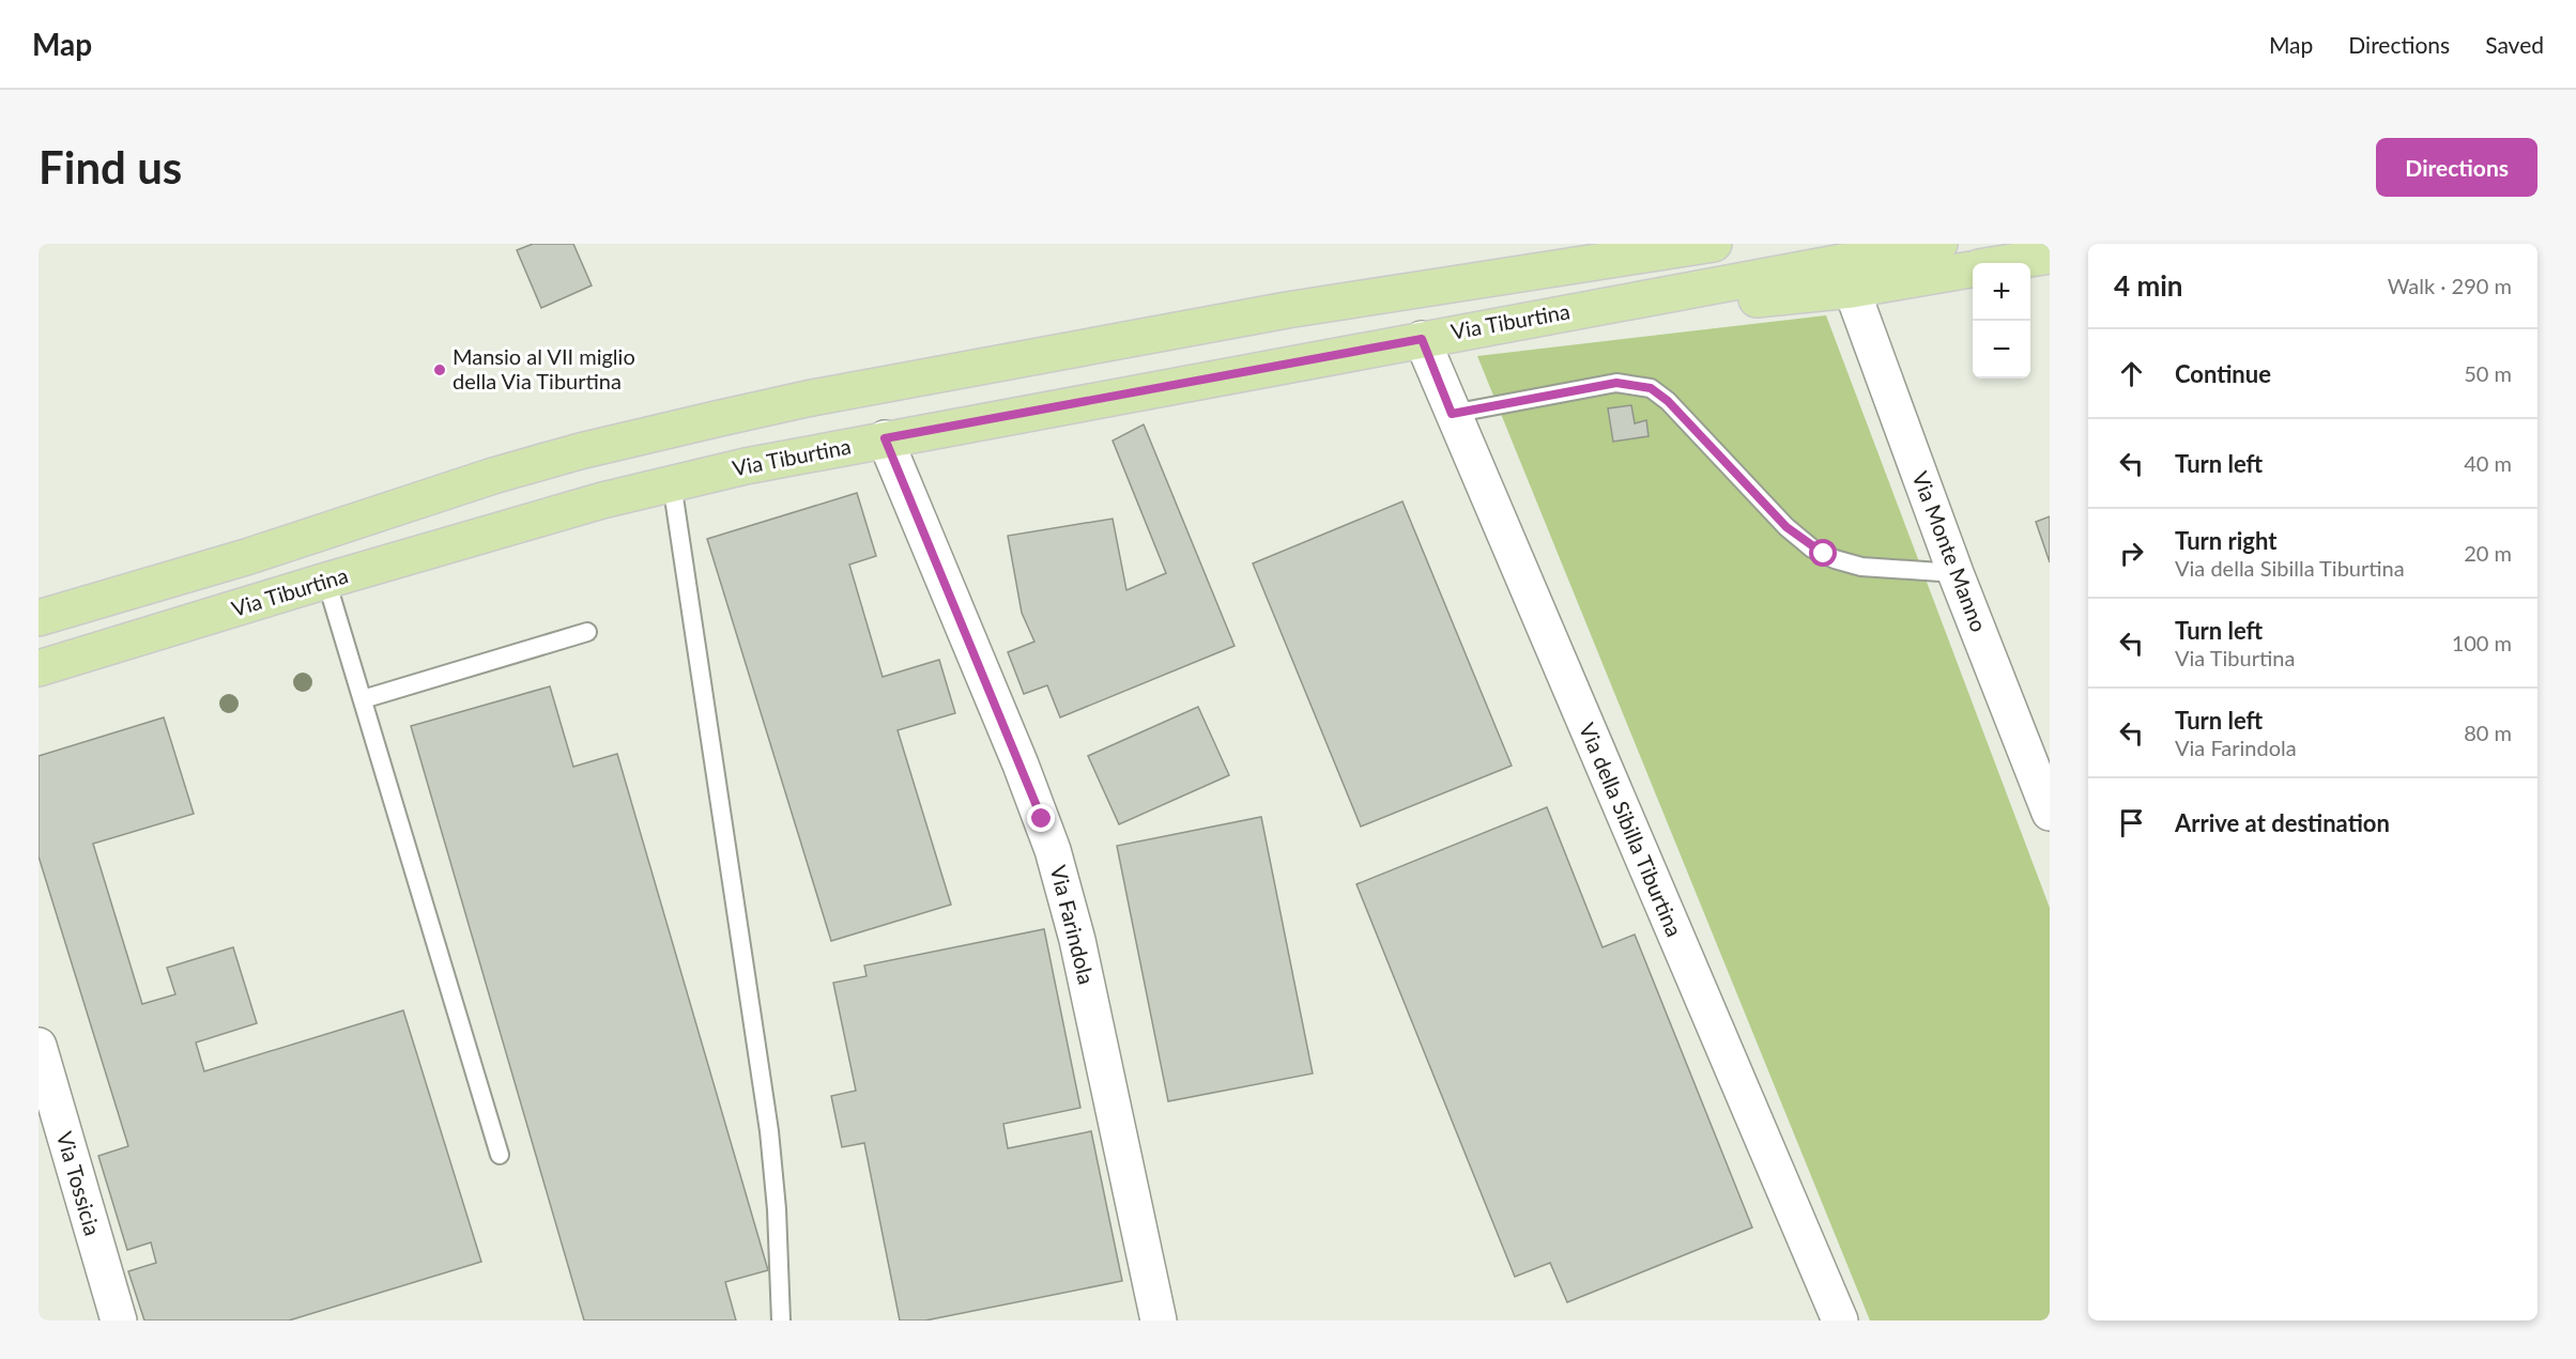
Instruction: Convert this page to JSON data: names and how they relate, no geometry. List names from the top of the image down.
{
  "streets": {
    "main road": ["Via Tiburtina"],
    "street": [
      "Via Monte Manno",
      "Via della Sibilla Tiburtina",
      "Via Farindola",
      "Via Tossicia"
    ]
  },
  "crossings": [
    ["Via Tiburtina", "Via della Sibilla Tiburtina"],
    ["Via Tiburtina", "Via Farindola"]
  ],
  "places": ["Mansio al VII miglio della Via Tiburtina"],
  "page": {
    "header": "Map",
    "nav": ["Map", "Directions", "Saved"],
    "buttons": "Directions",
    "title": "Find us",
    "heading": ["4 min", "Walk · 290 m"],
    "map_buttons": ["+", "−"],
    "list": [
      ["Continue", "50 m"],
      ["Turn left", "40 m"],
      ["Turn right", "Via della Sibilla Tiburtina", "20 m"],
      ["Turn left", "Via Tiburtina", "100 m"],
      ["Turn left", "Via Farindola", "80 m"],
      "Arrive at destination"
    ]
  }
}
